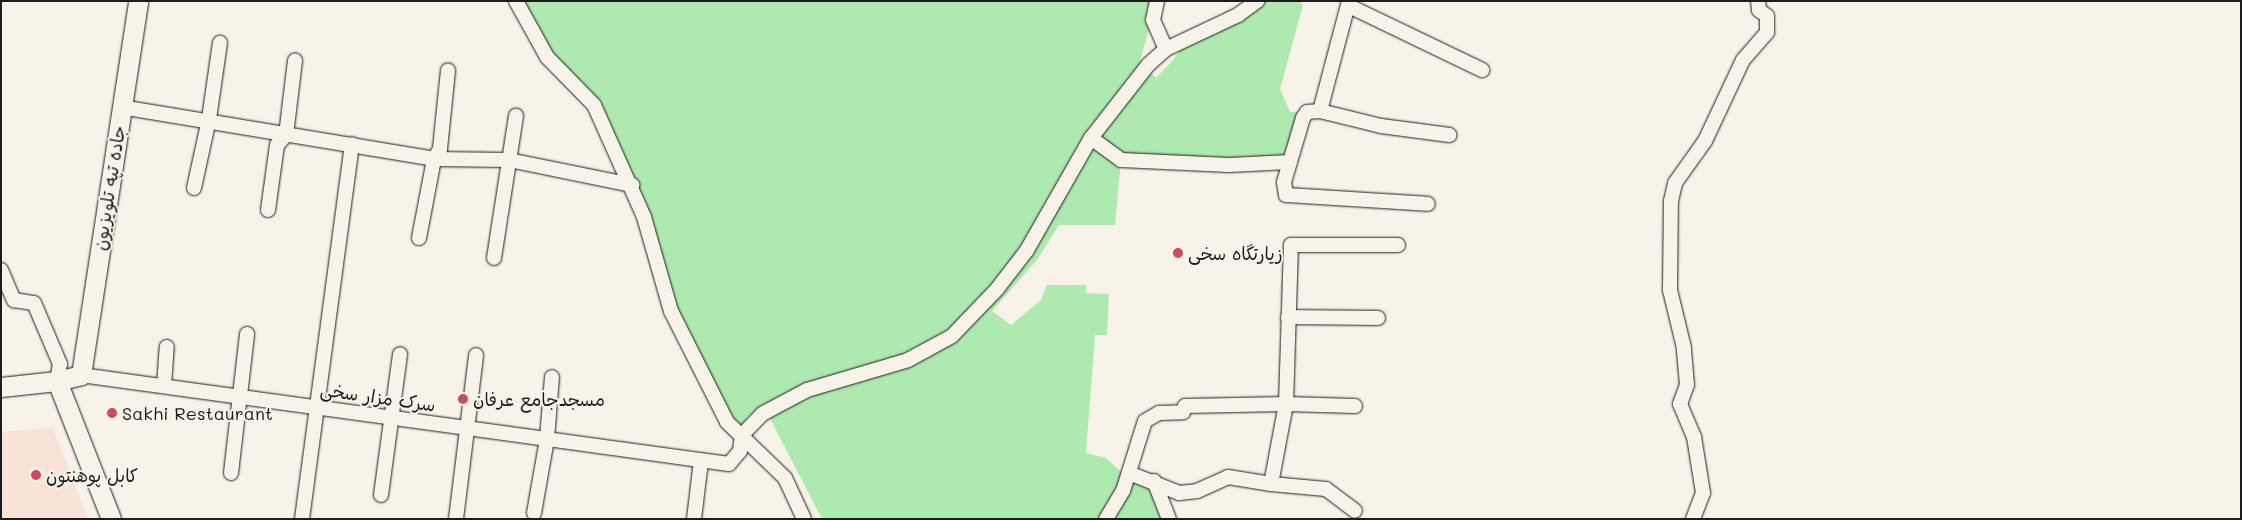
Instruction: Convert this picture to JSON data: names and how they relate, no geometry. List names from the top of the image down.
{
  "streets": {
    "street": ["جاده تپه تلویزیون", "سرک مزار سخی"]
  },
  "crossings": [
    ["جاده تپه تلویزیون", "سرک مزار سخی"]
  ],
  "places": [
    "زیارتگاه سخی",
    "مسجدجامع عرفان",
    "Sakhi Restaurant",
    "کابل پوهنتون"
  ]
}
